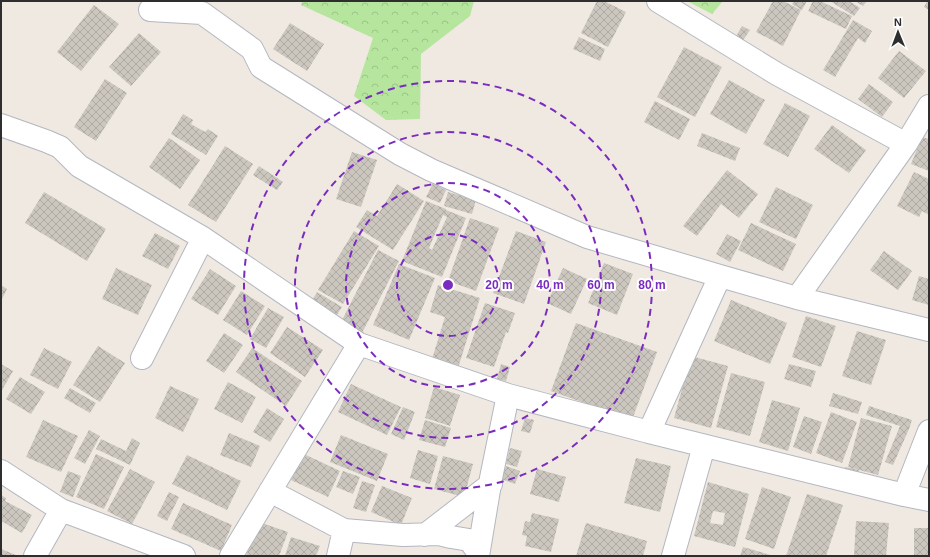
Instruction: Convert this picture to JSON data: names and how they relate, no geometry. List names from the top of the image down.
{
  "north": "top",
  "rings": [
    "20 m",
    "40 m",
    "60 m",
    "80 m"
  ]
}
